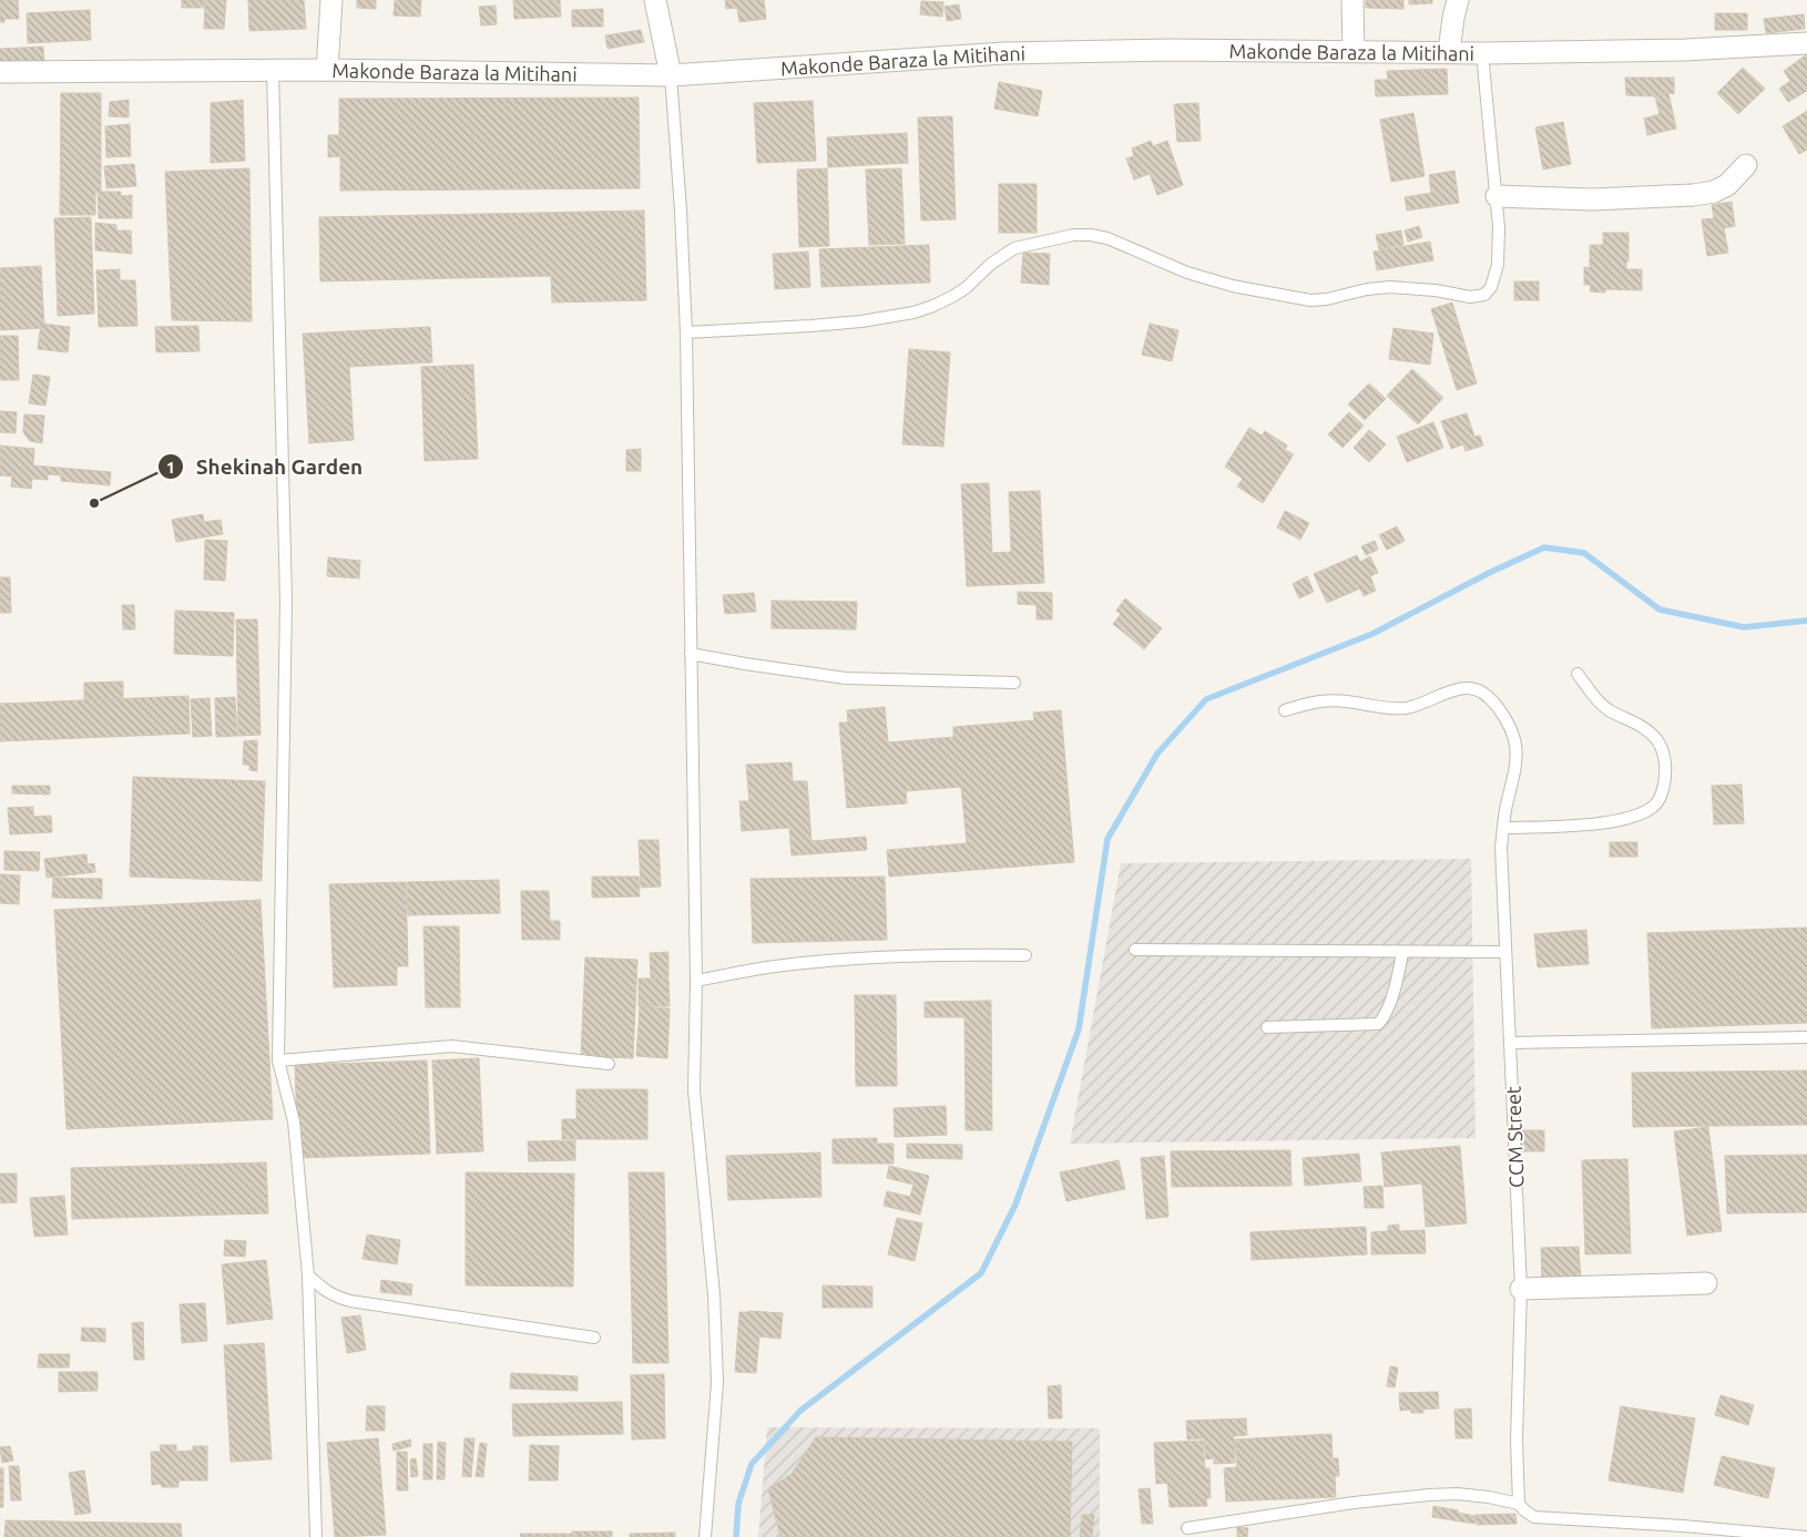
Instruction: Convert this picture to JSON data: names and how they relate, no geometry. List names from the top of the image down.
{
  "streets": {
    "street": ["Makonde Baraza la Mitihani"],
    "lane": ["CCM Street"]
  },
  "places": ["Shekinah Garden"]
}
